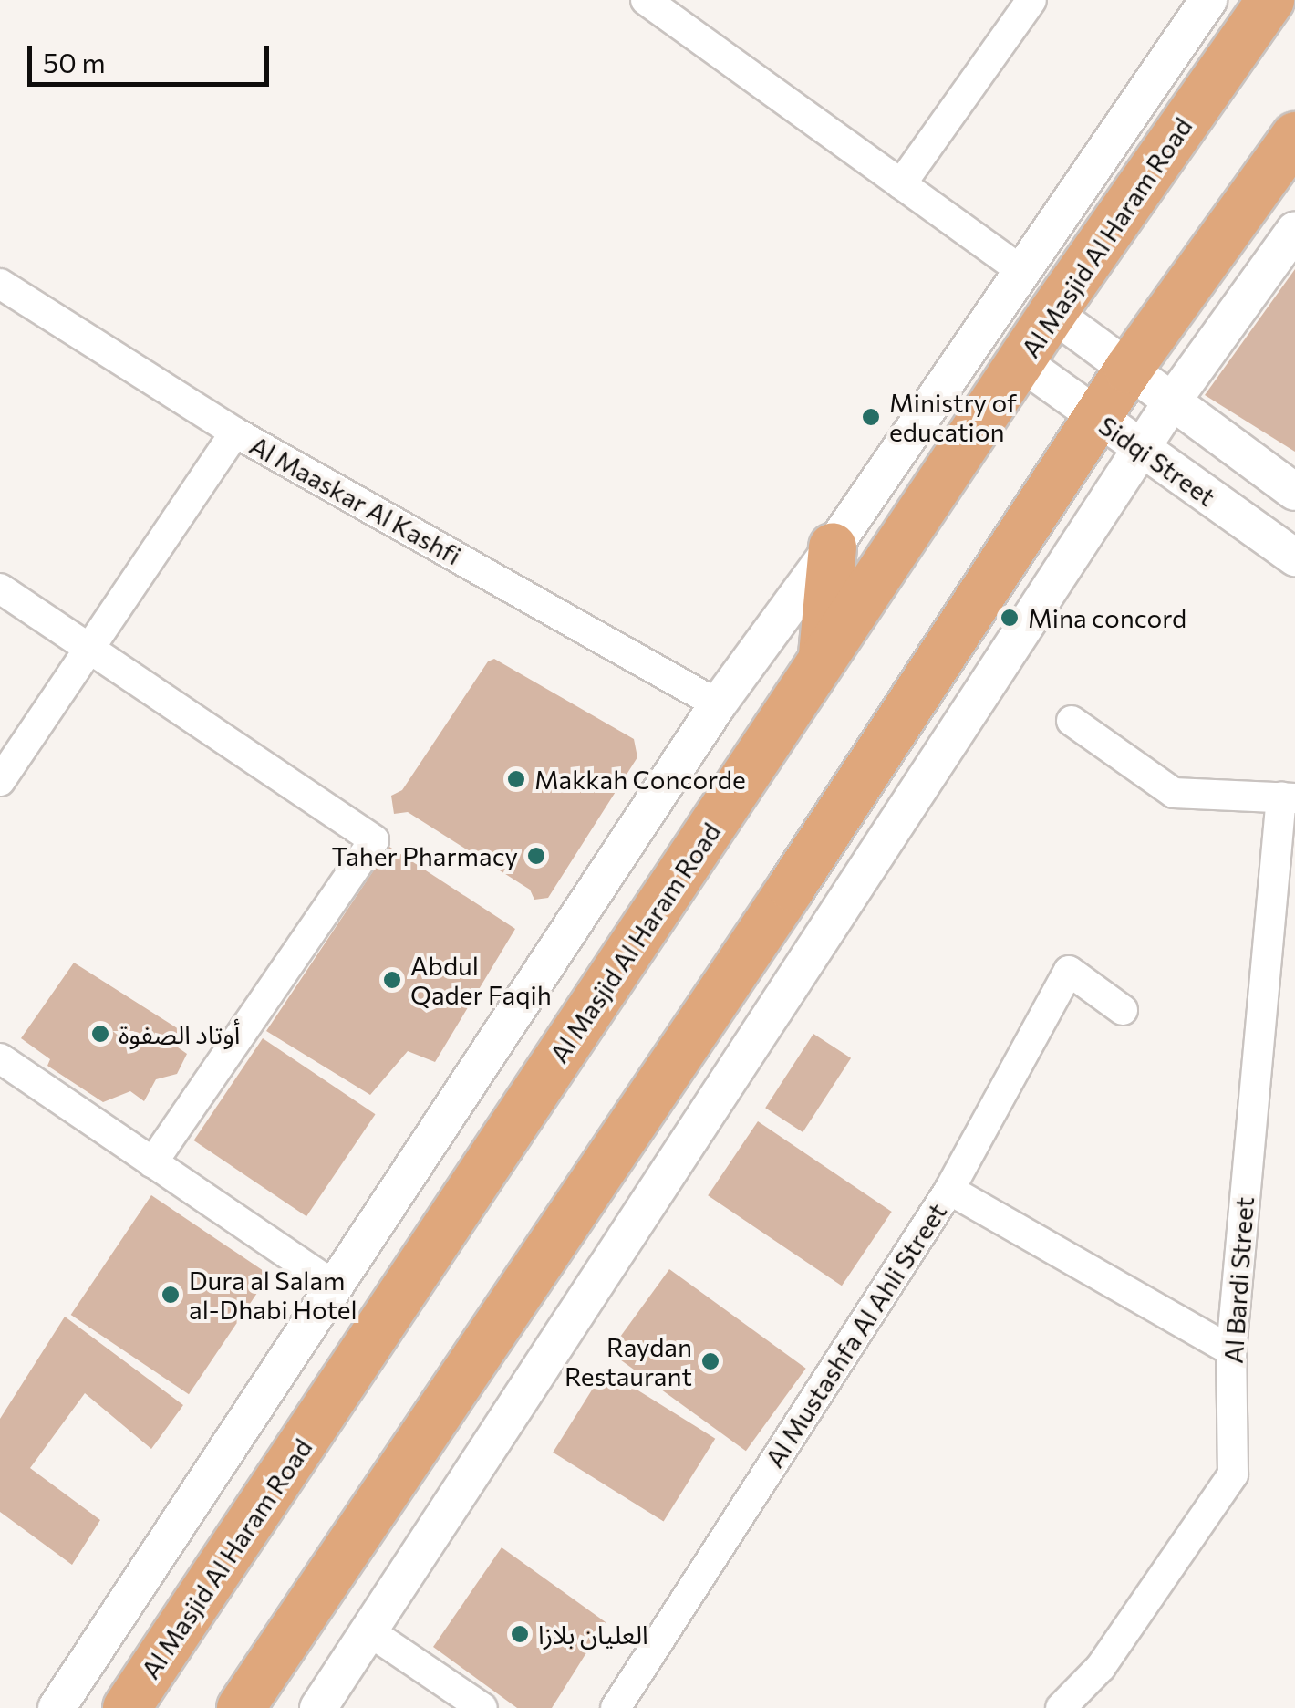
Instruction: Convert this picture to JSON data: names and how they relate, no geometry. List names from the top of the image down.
{
  "streets": {
    "main road": ["Al Masjid Al Haram Road"],
    "street": [
      "Sidqi Street",
      "Al Maaskar Al Kashfi",
      "Al Bardi Street",
      "Al Mustashfa Al Ahli Street"
    ]
  },
  "crossings": [
    ["Al Masjid Al Haram Road", "Sidqi Street"],
    ["Al Bardi Street", "Al Mustashfa Al Ahli Street"]
  ],
  "places": [
    "Ministry of education",
    "Mina concord",
    "Makkah Concorde",
    "Taher Pharmacy",
    "Abdul Qader Faqih",
    "أوتاد الصفوة",
    "Dura al Salam al-Dhabi Hotel",
    "Raydan Restaurant",
    "العليان بلازا"
  ],
  "scale_bar": "50 m"
}
